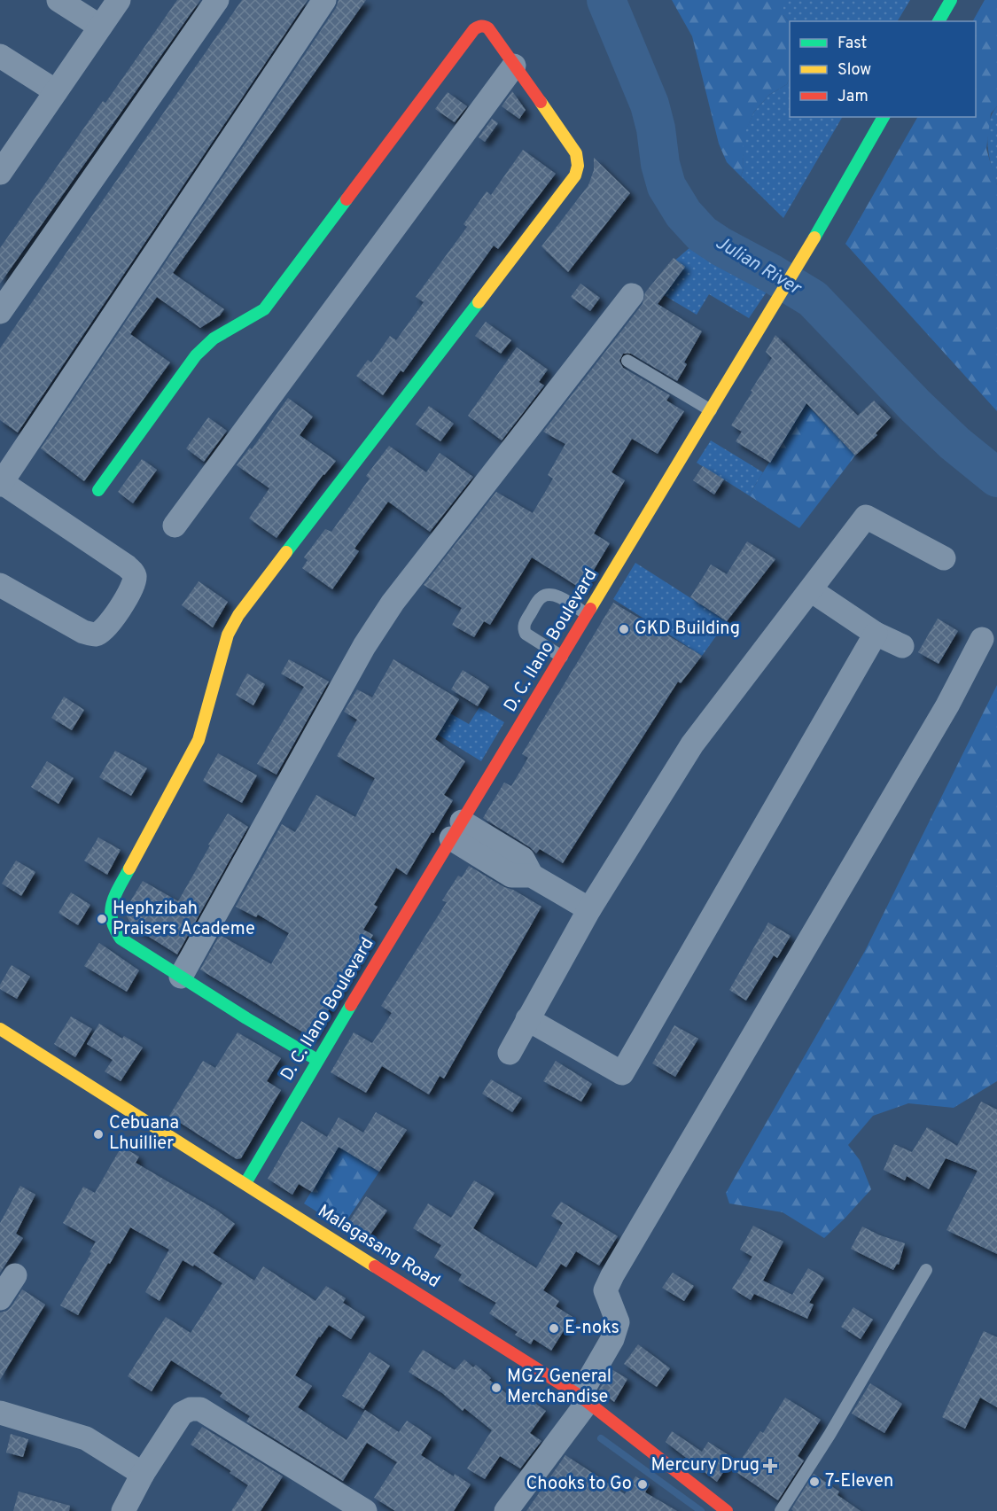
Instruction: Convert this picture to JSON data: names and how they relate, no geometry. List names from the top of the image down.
{
  "streets": {
    "street": ["D. C. Ilano Boulevard", "Malagasang Road"]
  },
  "crossings": [
    ["D. C. Ilano Boulevard", "Malagasang Road"]
  ],
  "water": ["Julian River"],
  "places": {
    "other": [
      "GKD Building",
      "Hephzibah Praisers Academe",
      "Cebuana Lhuillier",
      "E-noks",
      "MGZ General Merchandise",
      "7-Eleven",
      "Chooks to Go"
    ],
    "health": ["Mercury Drug"]
  },
  "legend": ["Fast", "Slow", "Jam"]
}
